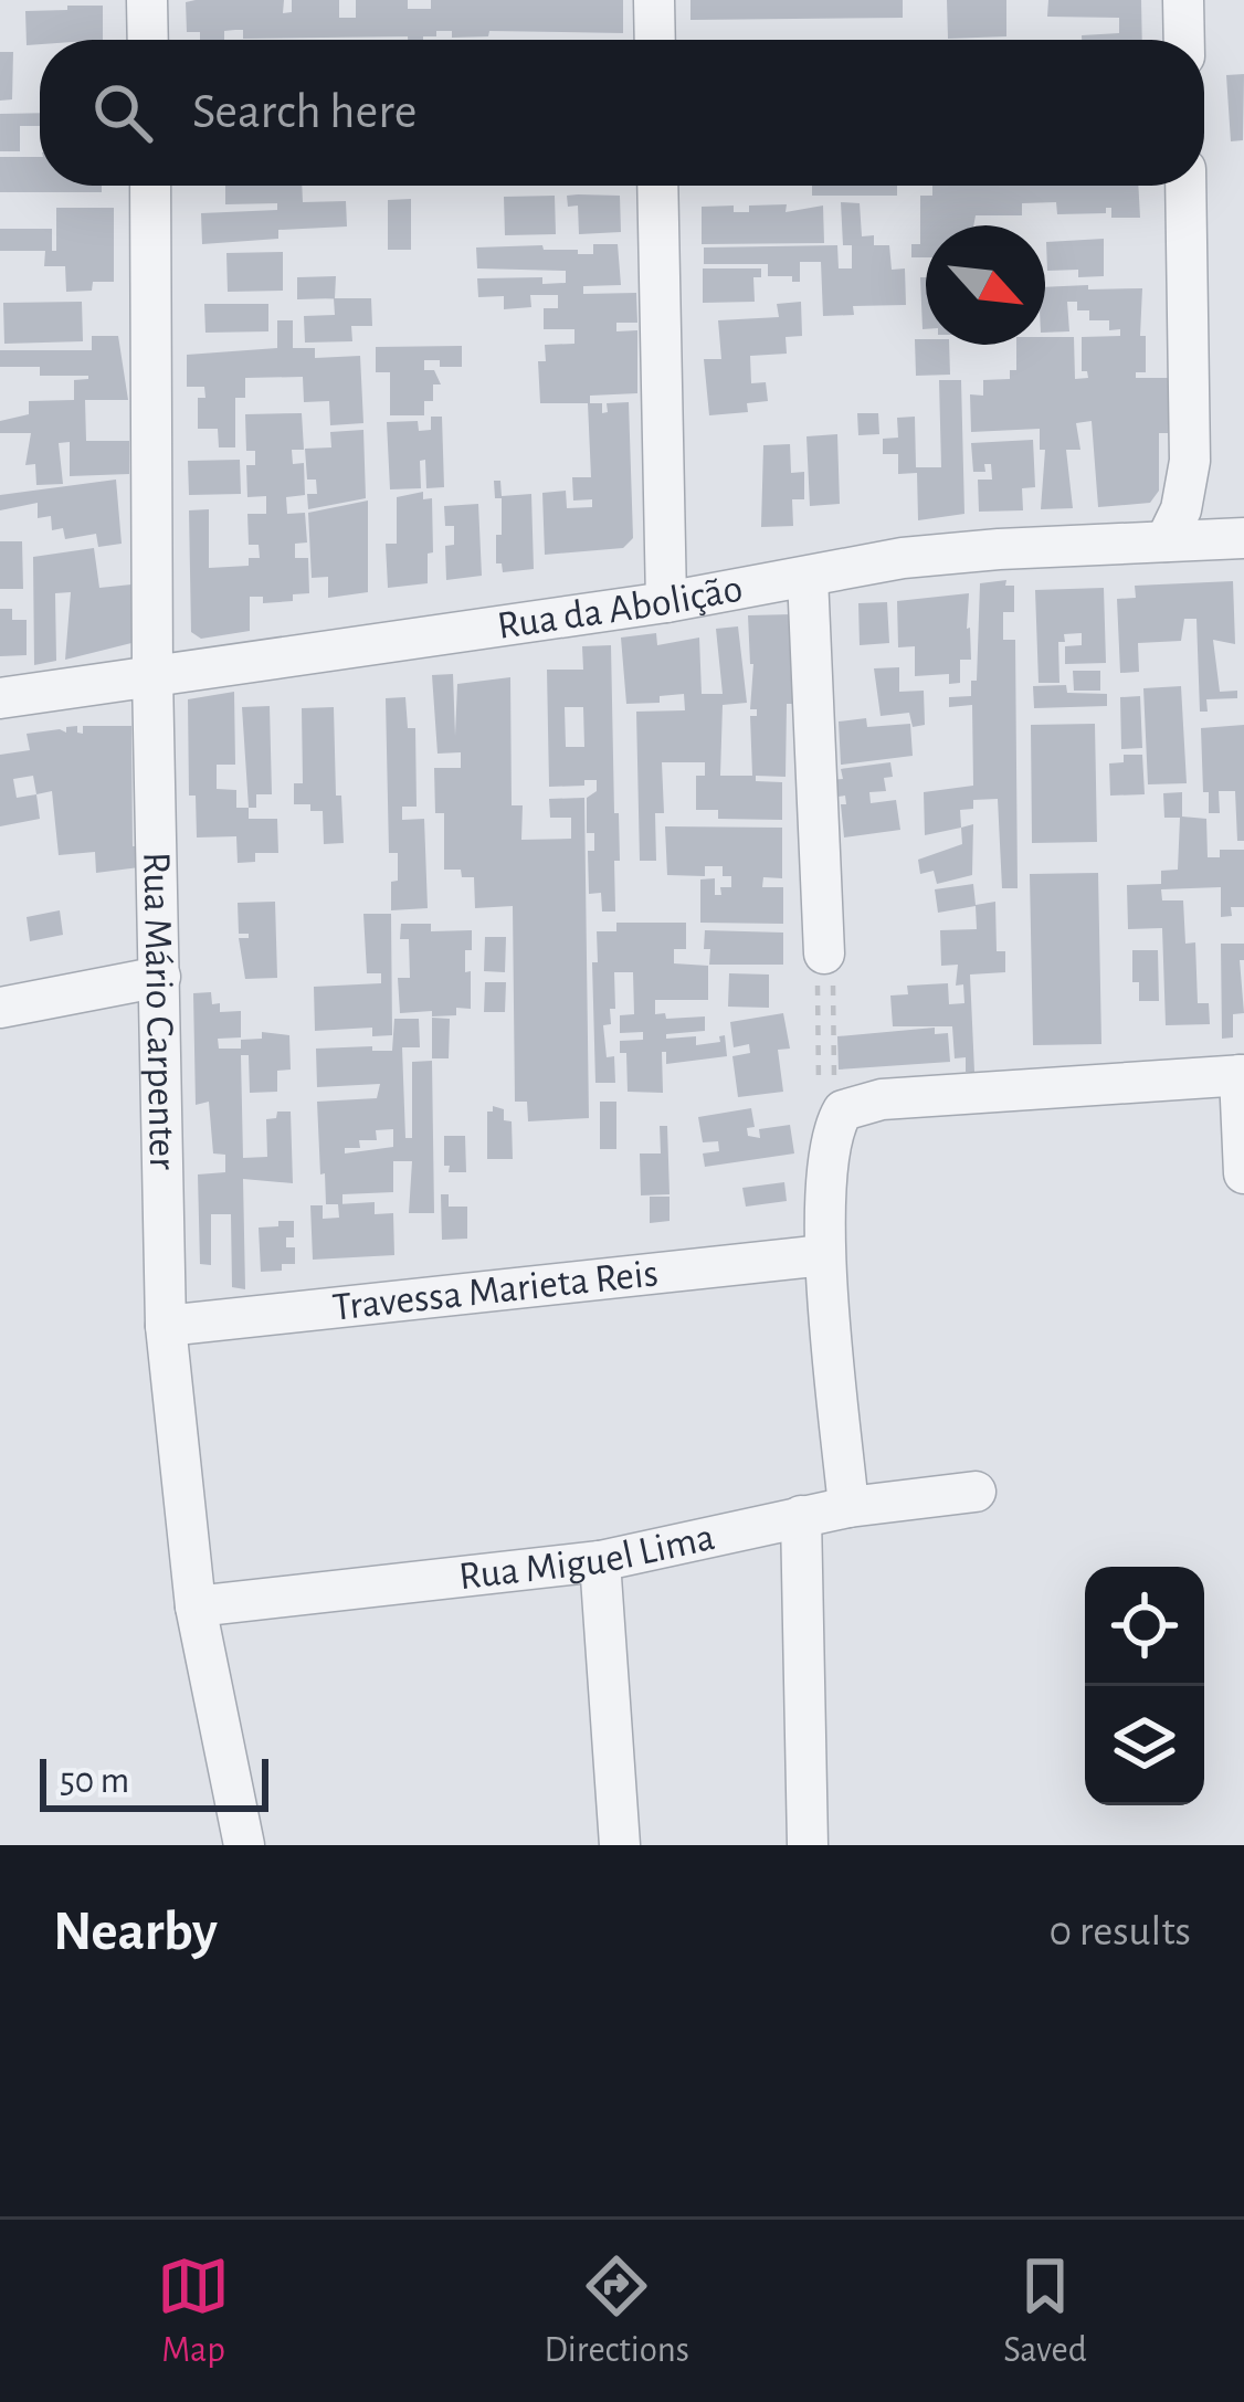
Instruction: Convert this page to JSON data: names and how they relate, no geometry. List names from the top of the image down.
{
  "streets": {
    "street": [
      "Rua da Abolição",
      "Rua Mário Carpenter",
      "Travessa Marieta Reis",
      "Rua Miguel Lima"
    ]
  },
  "crossings": [
    ["Rua da Abolição", "Rua Mário Carpenter"],
    ["Rua Mário Carpenter", "Travessa Marieta Reis"],
    ["Rua Mário Carpenter", "Rua Miguel Lima"]
  ],
  "scale_bar": "50 m",
  "north": "bottom right",
  "page": {
    "search": "Search here",
    "scale": "50 m",
    "heading": ["Nearby", "0 results"],
    "nav": ["Map", "Directions", "Saved"]
  }
}
